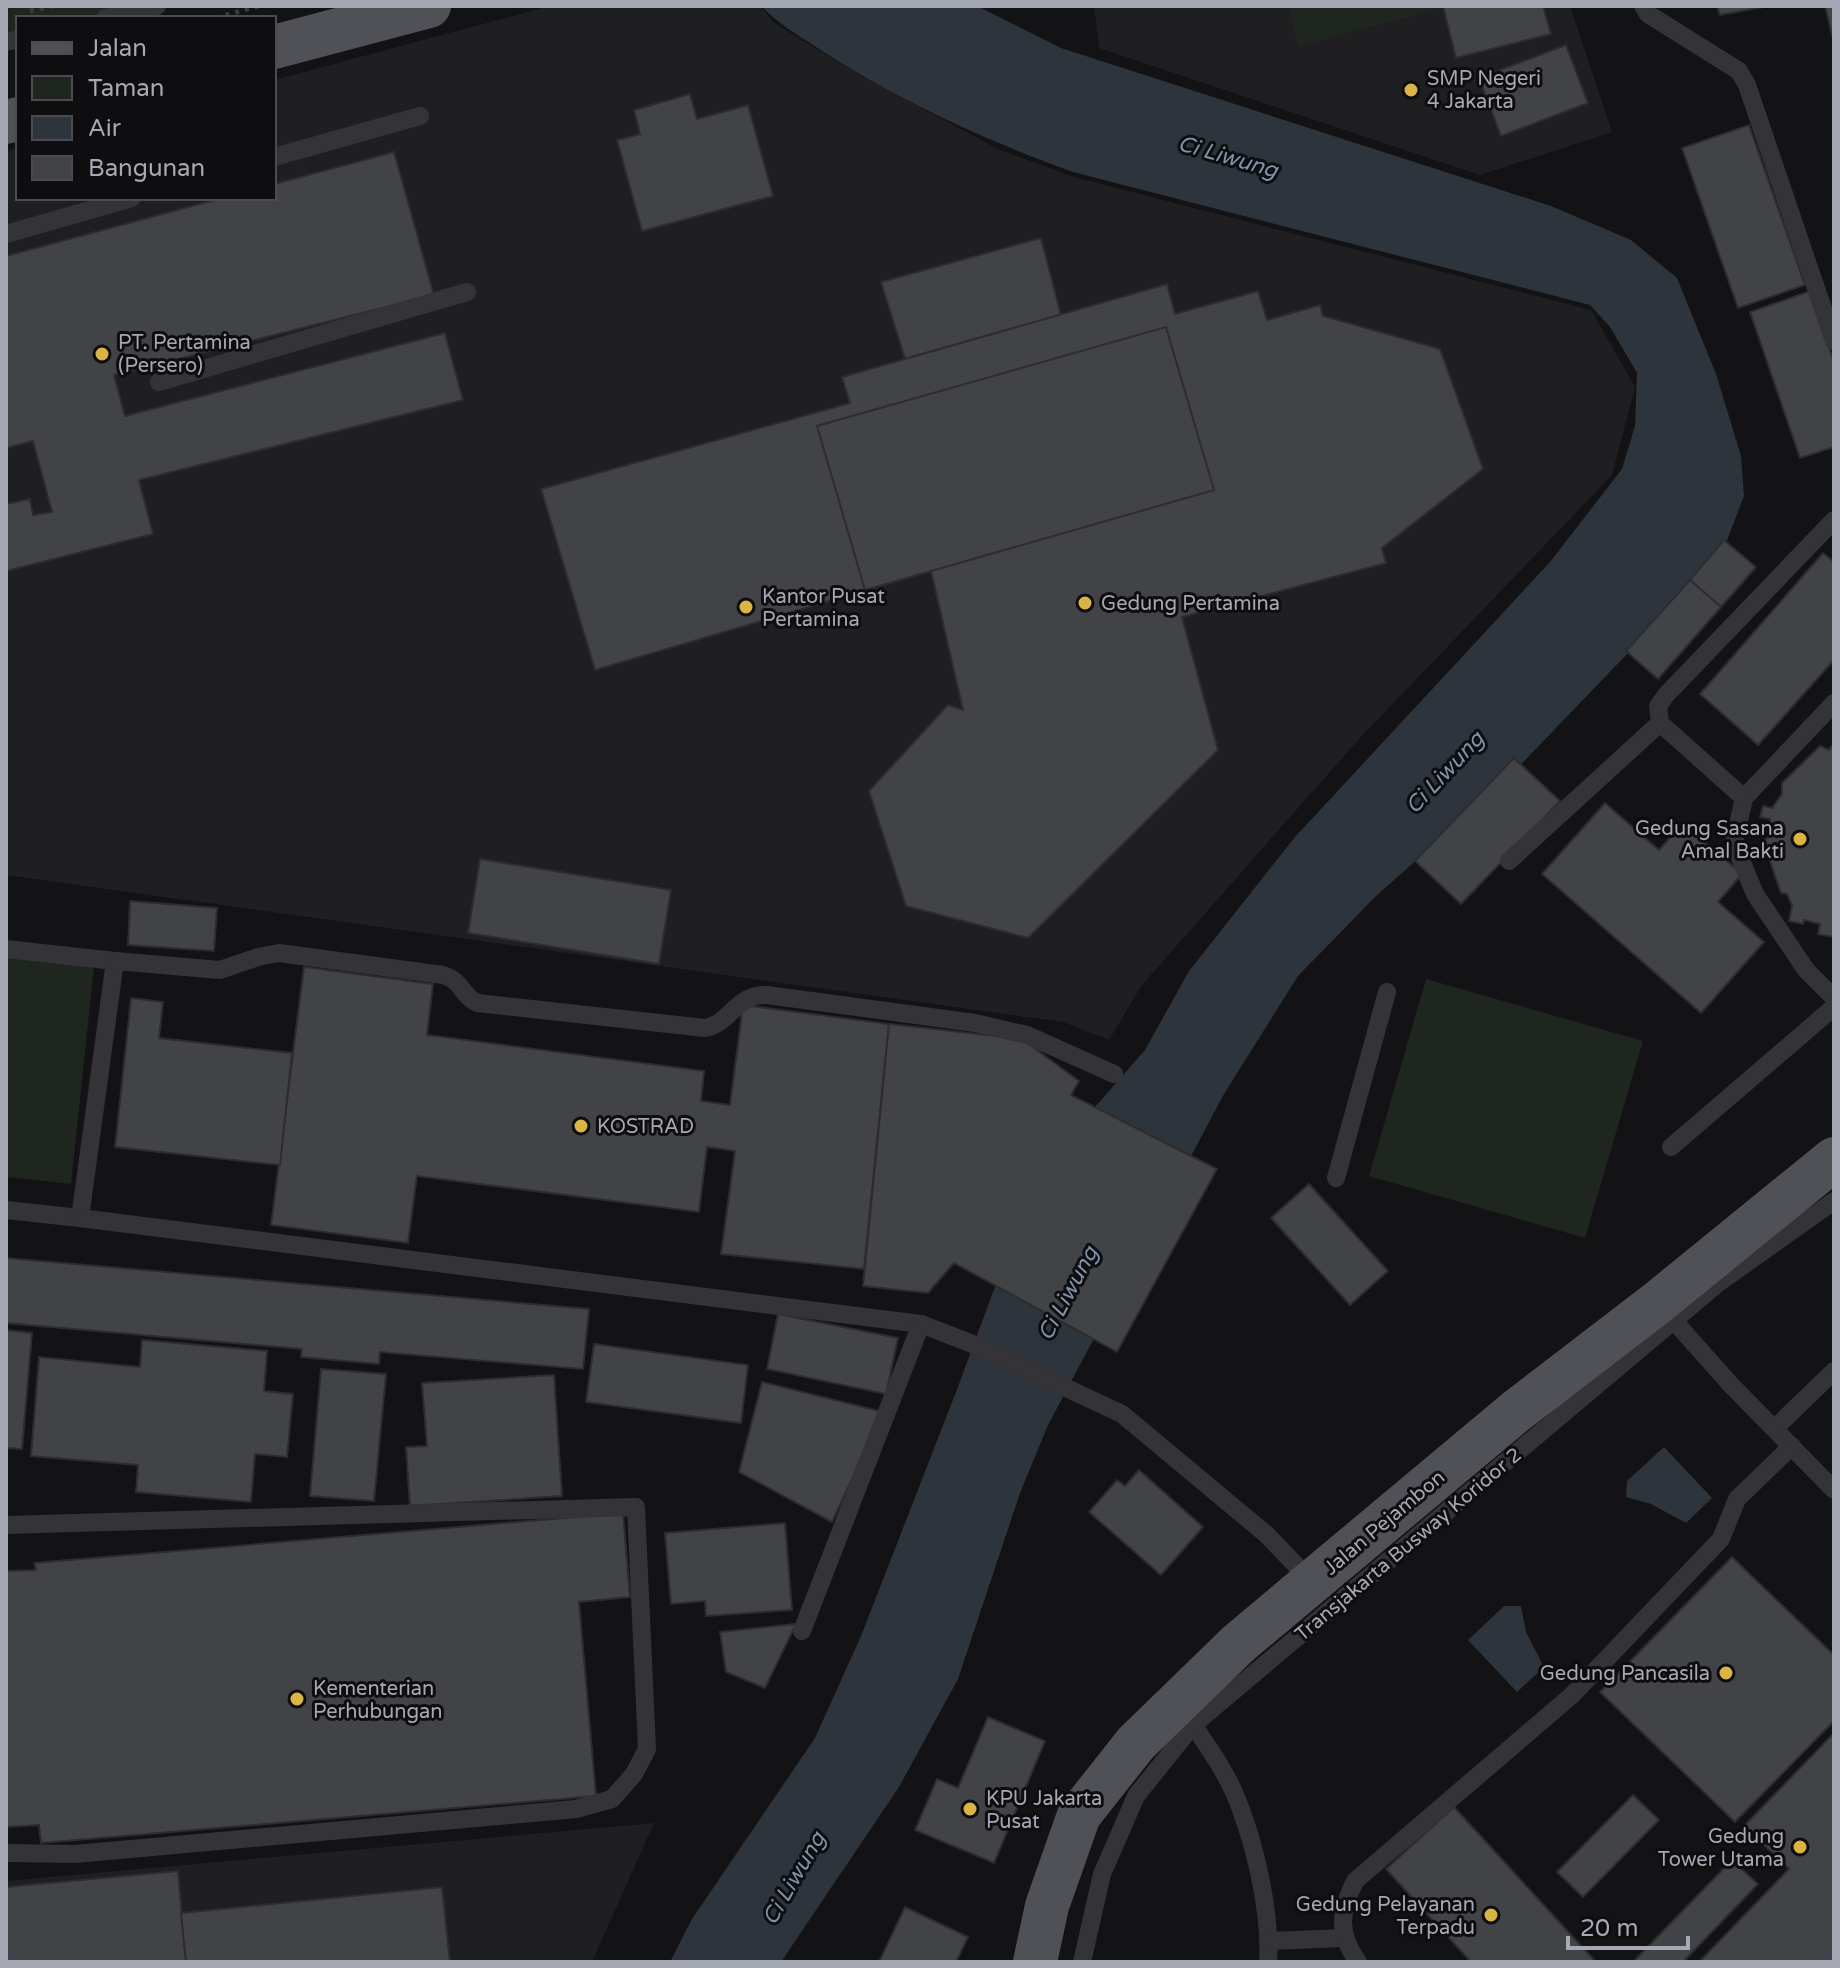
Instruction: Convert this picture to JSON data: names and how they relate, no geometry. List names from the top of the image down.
{
  "streets": {
    "main road": ["Jalan Pejambon"],
    "lane": ["Transjakarta Busway Koridor 2"]
  },
  "crossings": [
    ["Jalan Pejambon", "Transjakarta Busway Koridor 2"]
  ],
  "water": ["Ci Liwung"],
  "places": [
    "SMP Negeri 4 Jakarta",
    "PT. Pertamina (Persero)",
    "Gedung Pertamina",
    "Kantor Pusat Pertamina",
    "Gedung Sasana Amal Bakti",
    "KOSTRAD",
    "Gedung Pancasila",
    "Kementerian Perhubungan",
    "KPU Jakarta Pusat",
    "Gedung Tower Utama",
    "Gedung Pelayanan Terpadu"
  ],
  "legend": [
    "Jalan",
    "Taman",
    "Air",
    "Bangunan"
  ],
  "scale_bar": "20 m"
}
